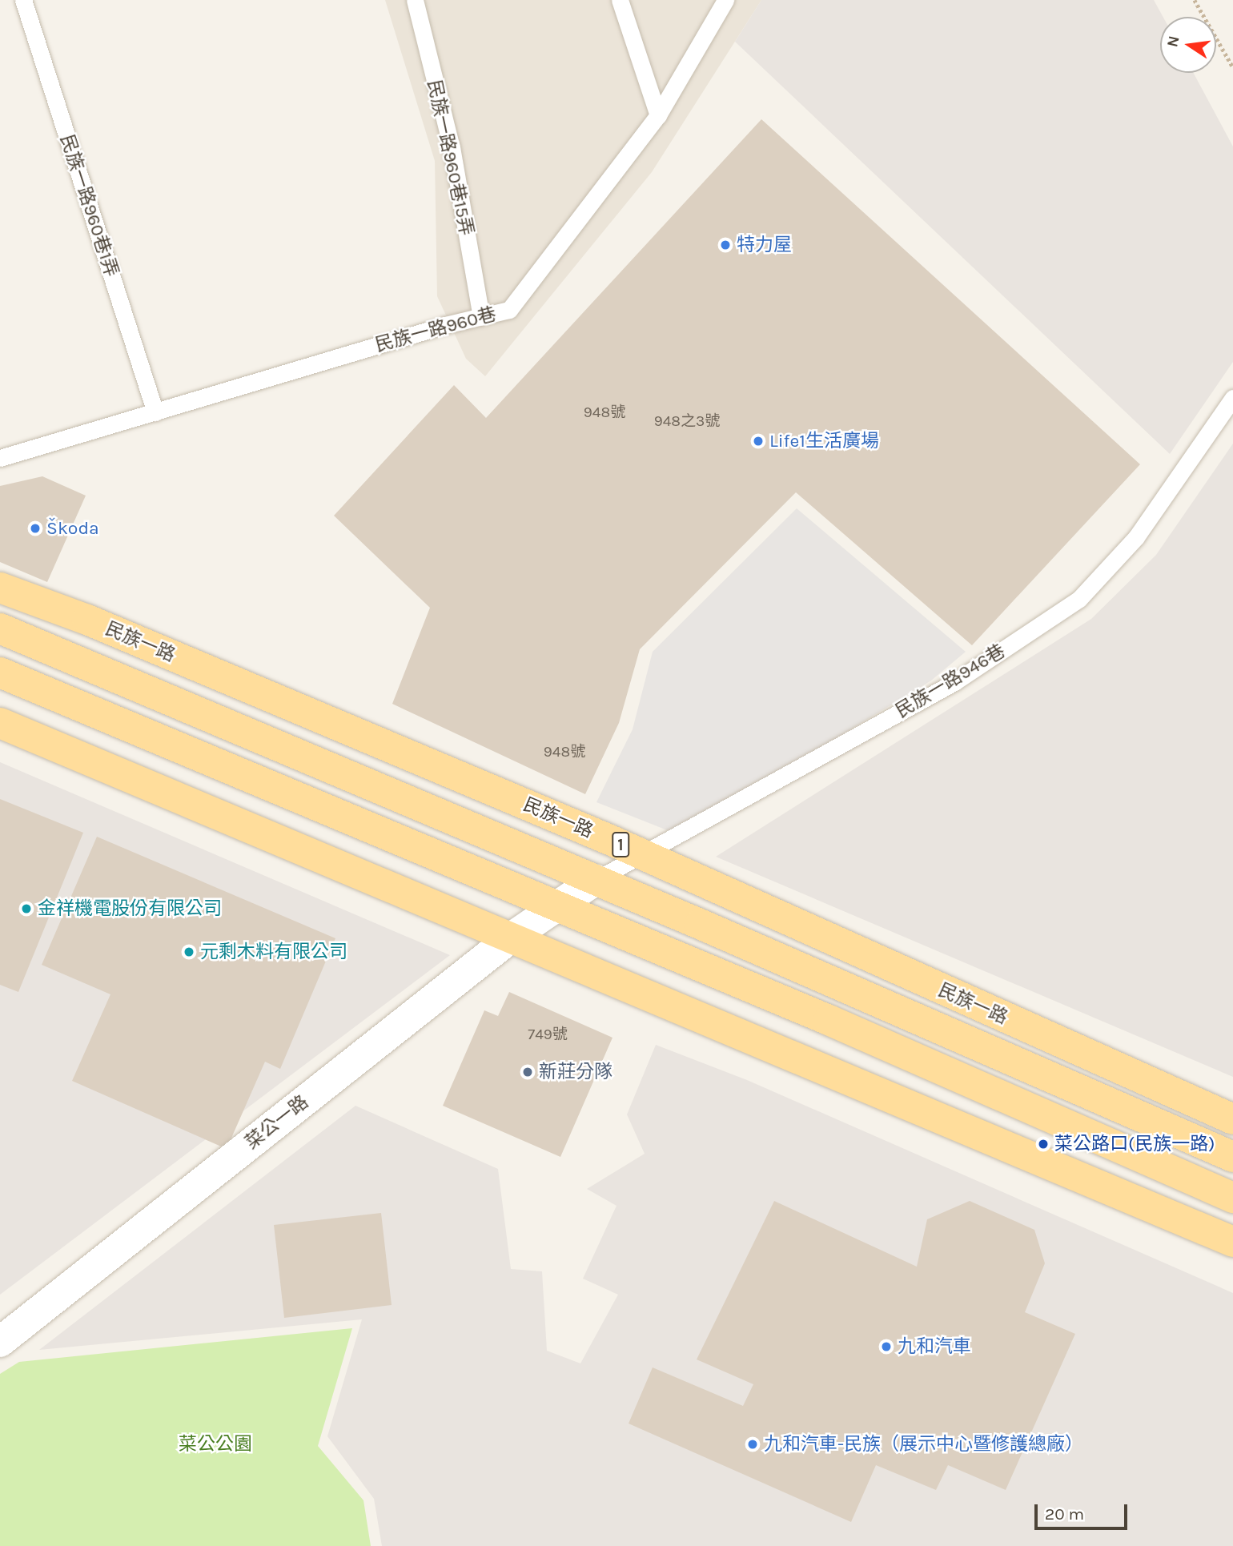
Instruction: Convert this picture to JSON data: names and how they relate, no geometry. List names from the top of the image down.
{
  "streets": {
    "main road": ["民族一路", "1"],
    "street": ["菜公一路"],
    "lane": [
      "民族一路960巷15弄",
      "民族一路960巷1弄",
      "民族一路960巷",
      "民族一路946巷"
    ]
  },
  "crossings": [
    ["民族一路960巷15弄", "民族一路960巷"],
    ["民族一路960巷1弄", "民族一路960巷"],
    ["民族一路", "民族一路946巷"],
    ["民族一路", "菜公一路"],
    ["民族一路946巷", "菜公一路"]
  ],
  "parks": ["菜公公園"],
  "places": [
    "特力屋",
    "Life1生活廣場",
    "Škoda",
    "金祥機電股份有限公司",
    "元剩木料有限公司",
    "新莊分隊",
    "菜公路口(民族一路)",
    "九和汽車",
    "九和汽車-民族（展示中心暨修護總廠）"
  ],
  "house_numbers": [
    "948號",
    "948之3號",
    "948號",
    "749號"
  ],
  "scale_bar": "20 m",
  "north": "left"
}
